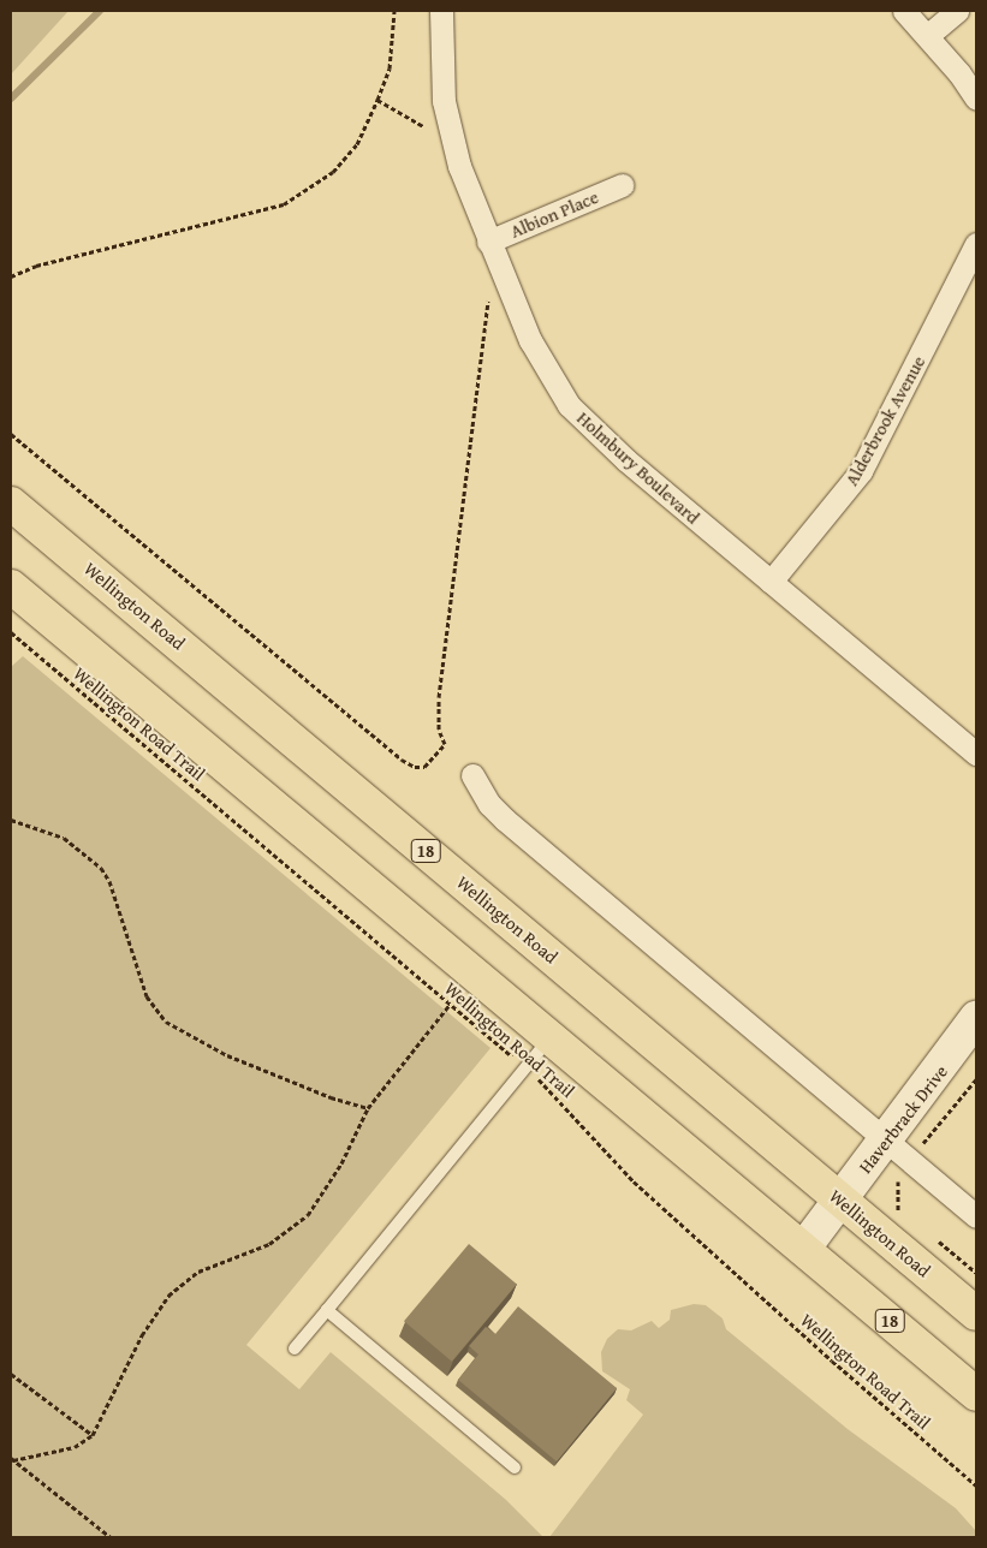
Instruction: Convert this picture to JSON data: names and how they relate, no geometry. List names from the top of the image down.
{
  "streets": {
    "highway": ["Wellington Road", "18"],
    "street": [
      "Albion Place",
      "Alderbrook Avenue",
      "Holmbury Boulevard",
      "Haverbrack Drive"
    ],
    "path": ["Wellington Road Trail"]
  },
  "crossings": [
    ["Albion Place", "Holmbury Boulevard"],
    ["Alderbrook Avenue", "Holmbury Boulevard"],
    ["Wellington Road", "Haverbrack Drive"],
    ["18", "Haverbrack Drive"]
  ]
}
